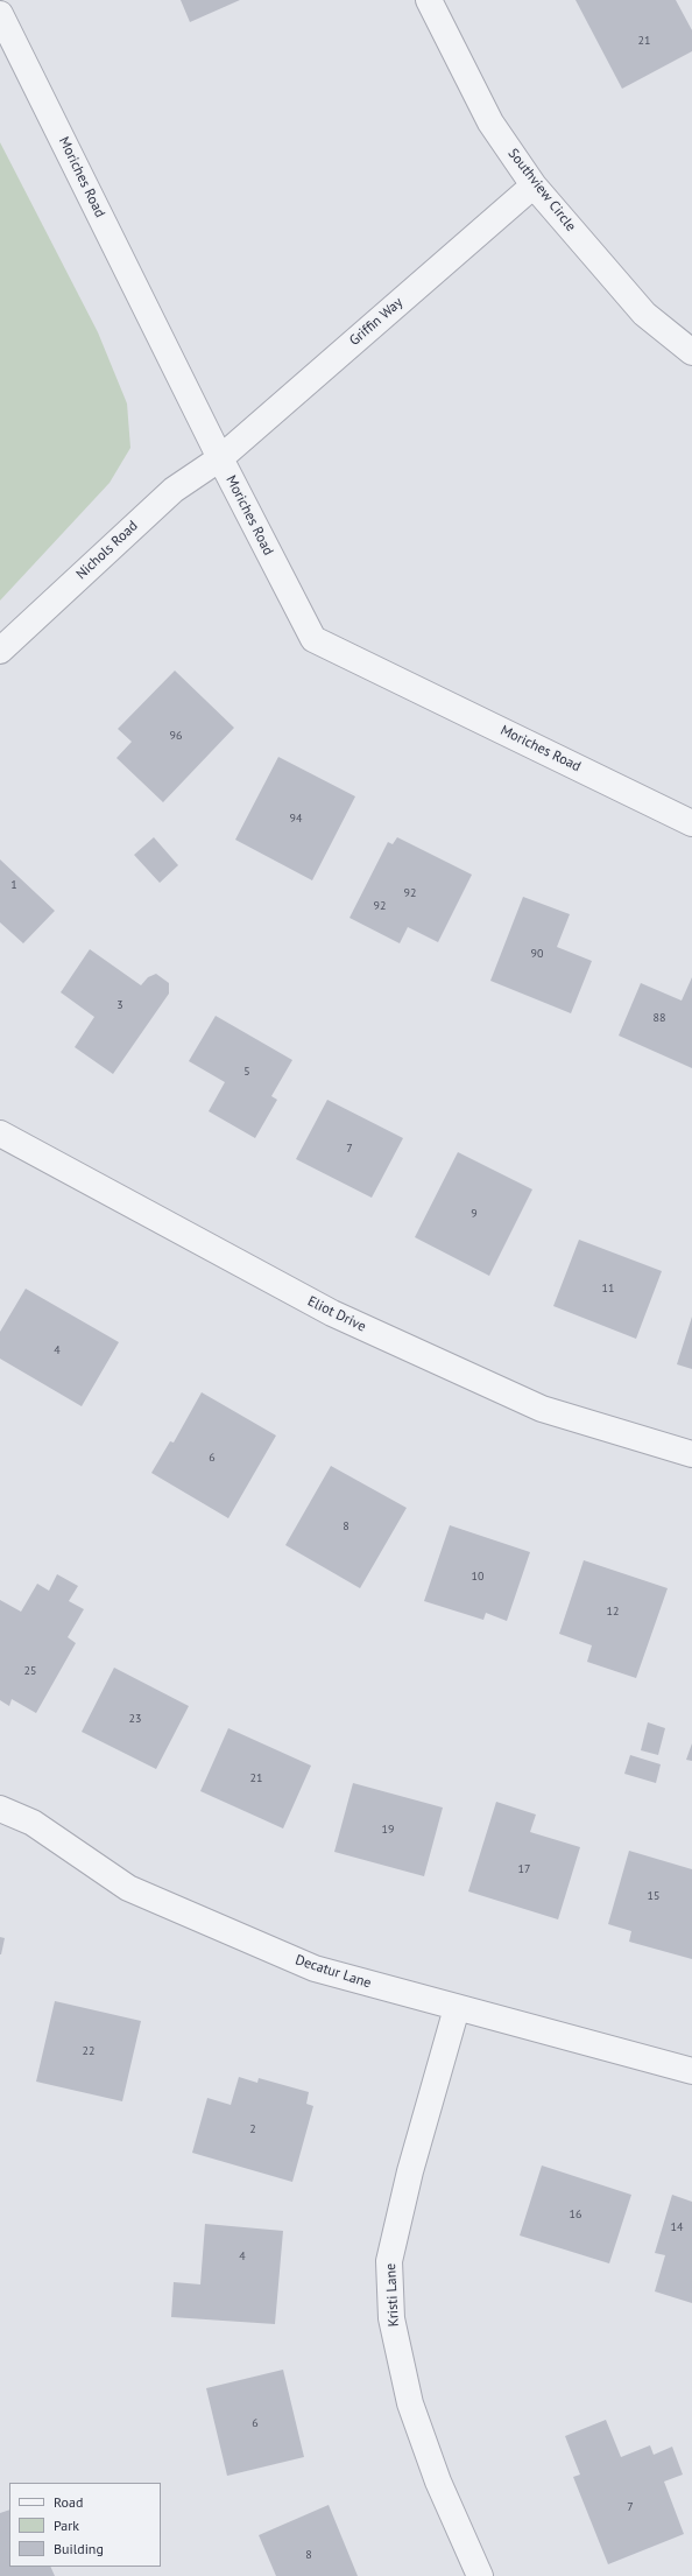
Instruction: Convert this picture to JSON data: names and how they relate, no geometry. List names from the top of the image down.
{
  "streets": {
    "street": [
      "Moriches Road",
      "Southview Circle",
      "Griffin Way",
      "Nichols Road",
      "Eliot Drive",
      "Decatur Lane",
      "Kristi Lane"
    ]
  },
  "crossings": [
    ["Moriches Road", "Griffin Way"],
    ["Moriches Road", "Nichols Road"],
    ["Southview Circle", "Griffin Way"],
    ["Griffin Way", "Nichols Road"],
    ["Decatur Lane", "Kristi Lane"]
  ],
  "house_numbers": [
    "21",
    "96",
    "94",
    "1",
    "92",
    "92",
    "90",
    "3",
    "88",
    "5",
    "7",
    "9",
    "11",
    "4",
    "6",
    "8",
    "10",
    "12",
    "25",
    "23",
    "21",
    "19",
    "17",
    "15",
    "22",
    "2",
    "16",
    "14",
    "4",
    "6",
    "7",
    "8"
  ],
  "legend": ["Road", "Park", "Building"]
}
